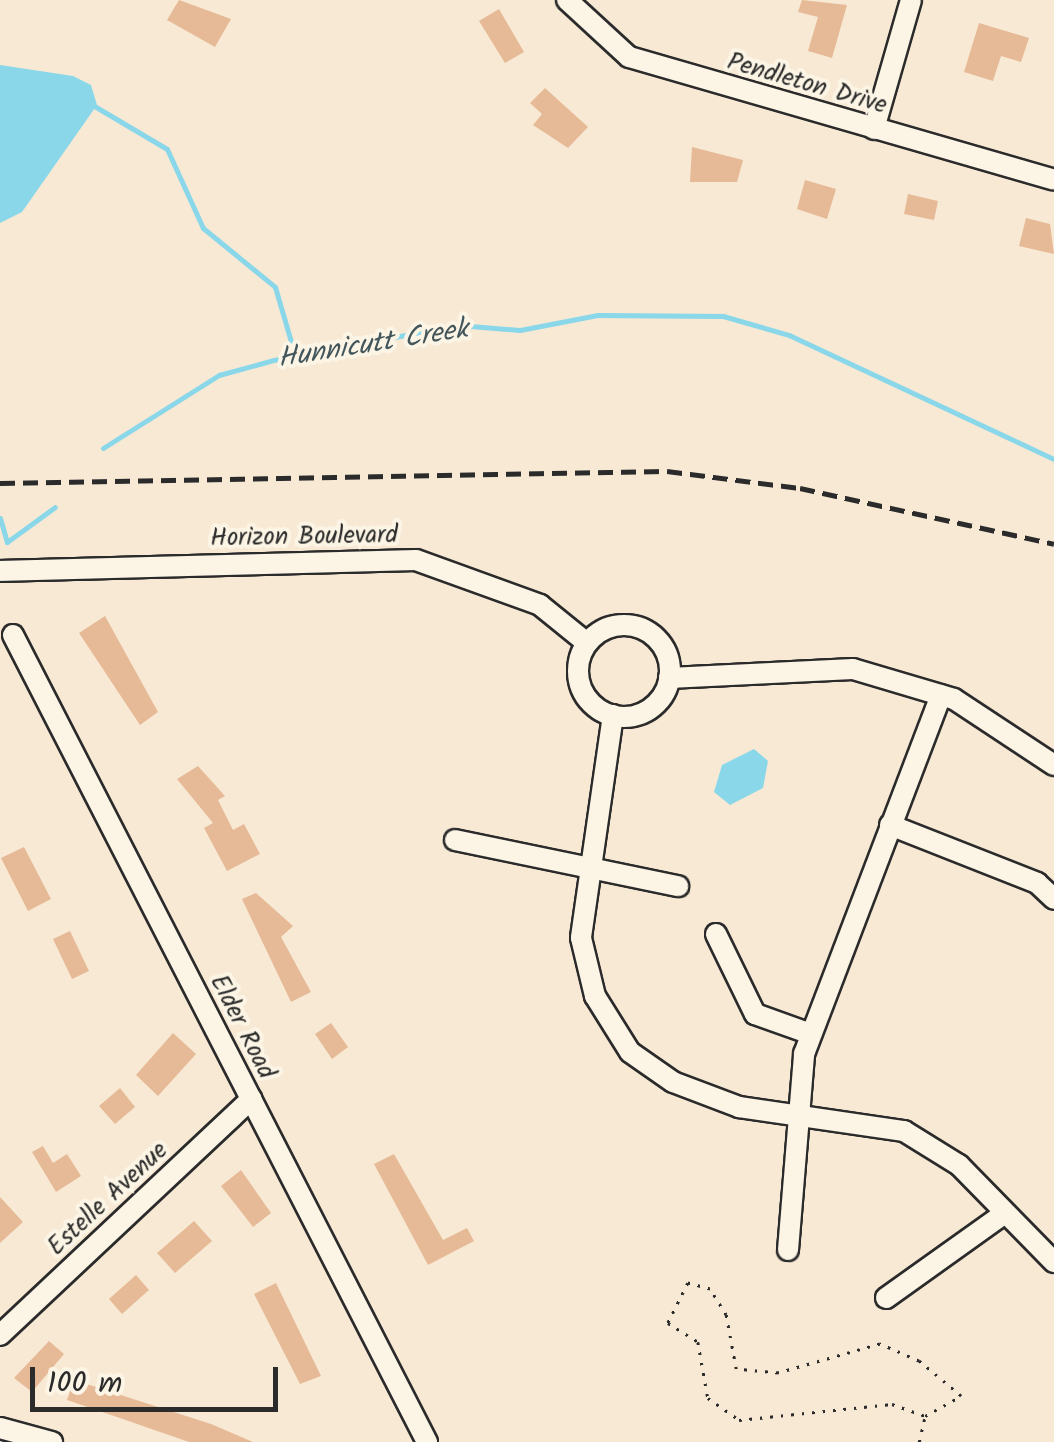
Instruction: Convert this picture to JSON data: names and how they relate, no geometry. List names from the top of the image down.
{
  "streets": {
    "street": [
      "Pendleton Drive",
      "Horizon Boulevard",
      "Elder Road",
      "Estelle Avenue"
    ]
  },
  "crossings": [
    ["Elder Road", "Estelle Avenue"]
  ],
  "water": ["Hunnicutt Creek"],
  "scale_bar": "100 m"
}
